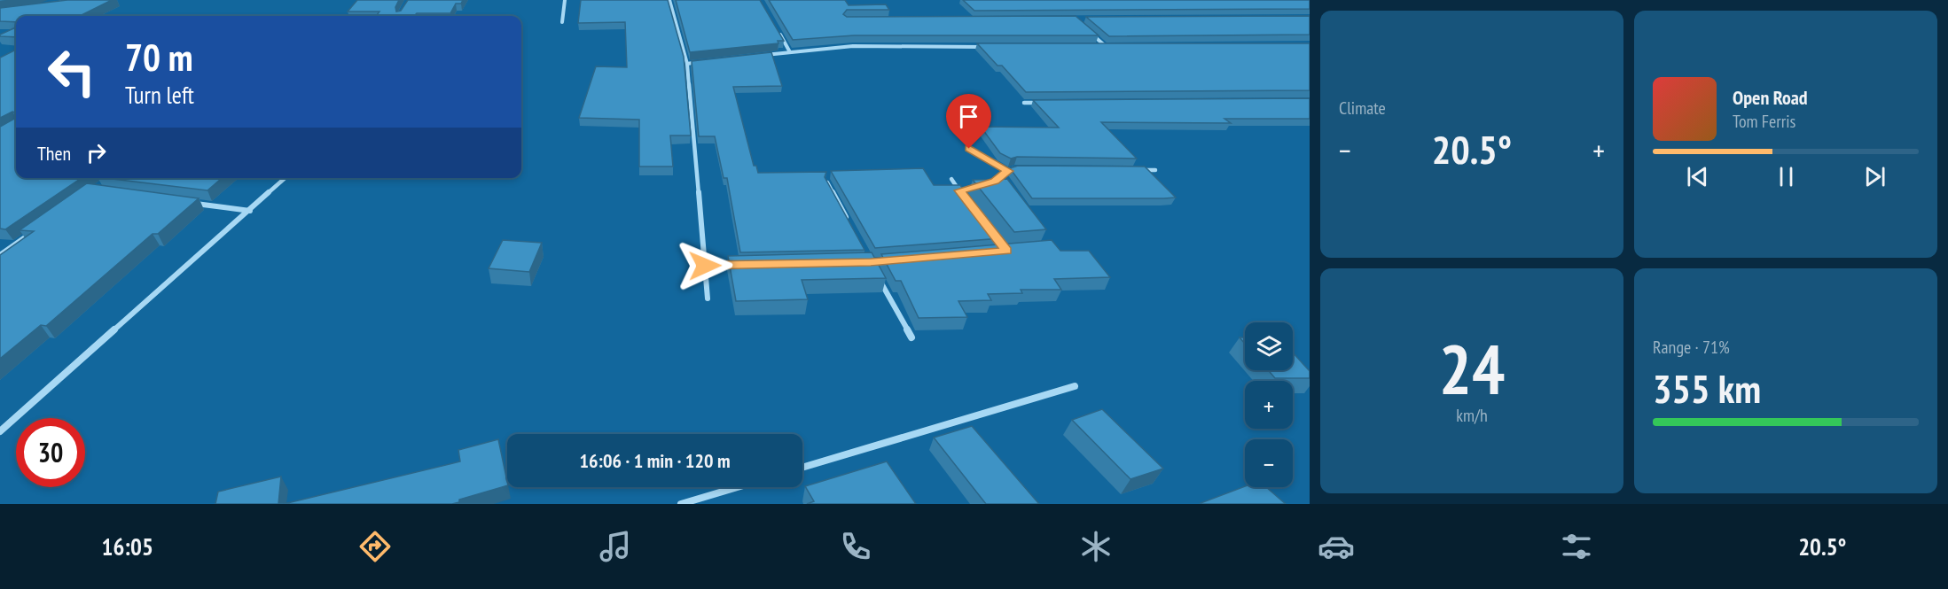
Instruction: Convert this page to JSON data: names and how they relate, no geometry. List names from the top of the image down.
{
  "page": {
    "tile": [
      "Climate",
      ["24", "km/h"],
      ["Range · 71%", "355 km"]
    ],
    "turn": ["70 m", "Turn left"],
    "song": ["Open Road", "Tom Ferris"],
    "then": "Then",
    "heat": ["−", "20.5°", "+"],
    "map_buttons": ["+", "−"],
    "limit": "30",
    "trip": "16:06 · 1 min · 120 m",
    "tabs": ["16:05", "20.5°"]
  }
}
